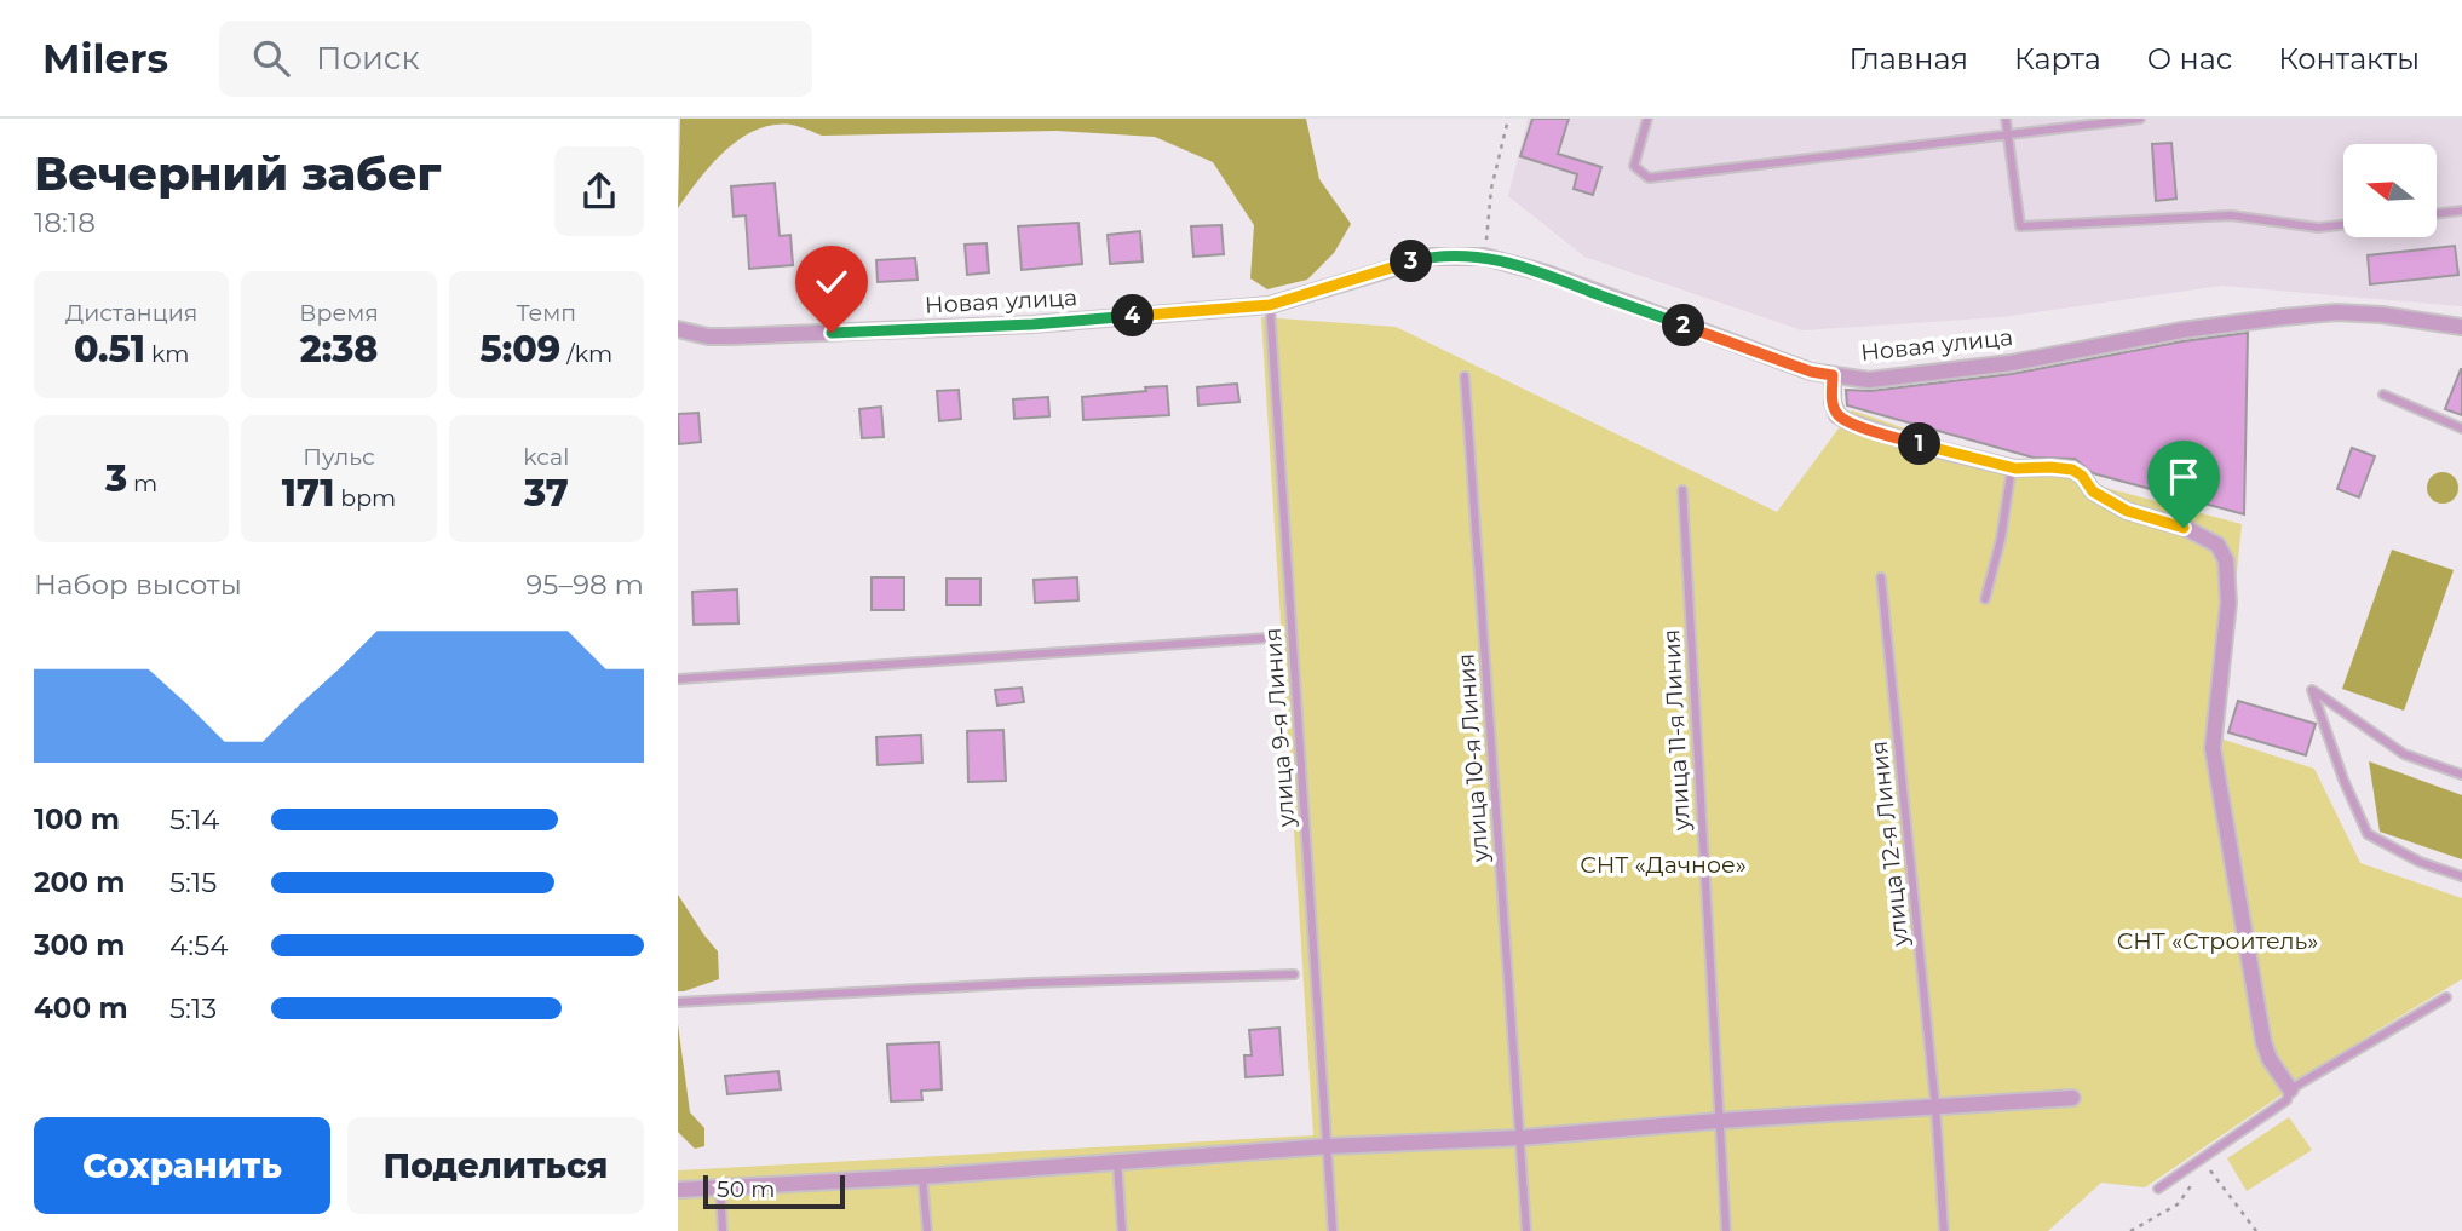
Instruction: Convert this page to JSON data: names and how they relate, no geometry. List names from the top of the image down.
{
  "streets": {
    "street": ["Новая улица"],
    "lane": [
      "улица 9-я Линия",
      "улица 11-я Линия",
      "улица 10-я Линия",
      "улица 12-я Линия"
    ]
  },
  "crossings": [
    ["Новая улица", "улица 9-я Линия"]
  ],
  "parks": ["СНТ «Дачное»", "СНТ «Строитель»"],
  "scale_bar": "50 m",
  "north": "left",
  "page": {
    "header": "Milers",
    "search": "Поиск",
    "nav": [
      "Главная",
      "Карта",
      "О нас",
      "Контакты"
    ],
    "heading": ["Вечерний забег", "18:18"],
    "pins": [
      "3",
      "4",
      "2",
      "1"
    ],
    "stats": [
      ["Дистанция", "0.51 km"],
      ["Время", "2:38"],
      ["Темп", "5:09 /km"],
      ["3 m"],
      ["Пульс", "171 bpm"],
      ["kcal", "37"]
    ],
    "chart": ["Набор высоты", "95–98 m"],
    "list": [
      {
        "name": "100 m",
        "note": "5:14"
      },
      {
        "name": "200 m",
        "note": "5:15"
      },
      {
        "name": "300 m",
        "note": "4:54"
      },
      {
        "name": "400 m",
        "note": "5:13"
      }
    ],
    "buttons": ["Сохранить", "Поделиться"],
    "scale": "50 m"
  }
}
